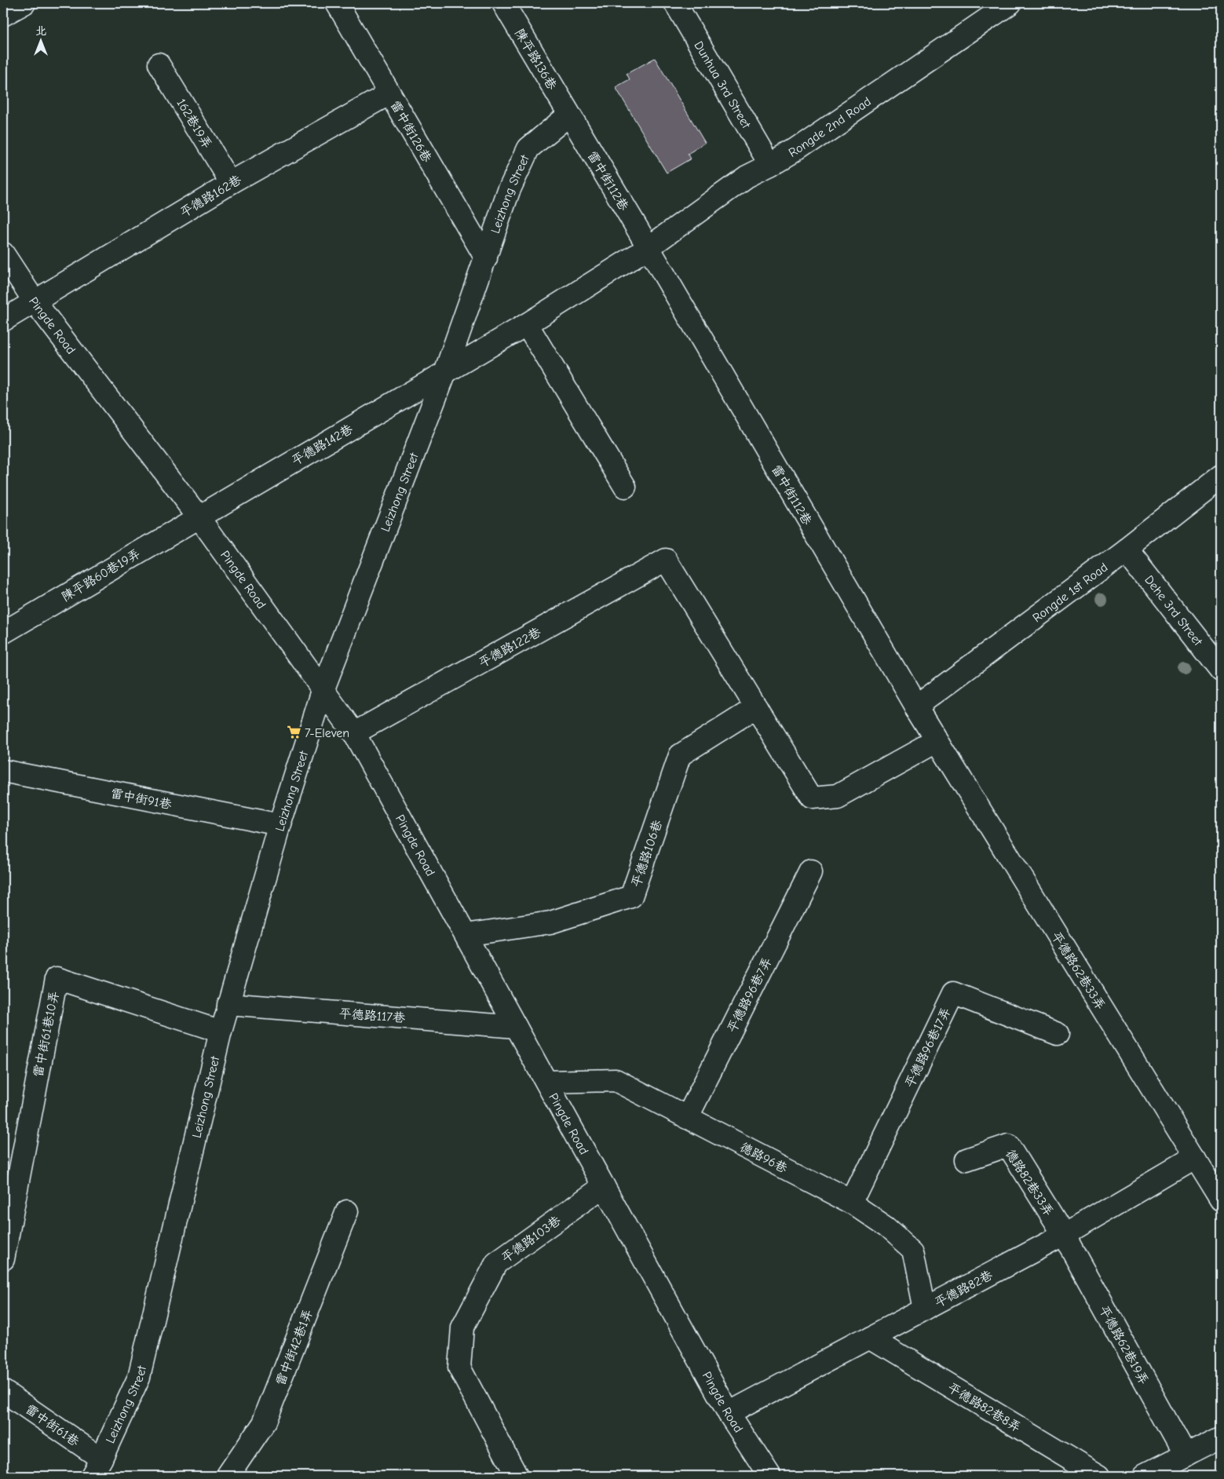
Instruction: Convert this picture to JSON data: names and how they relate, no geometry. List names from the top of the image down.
{
  "streets": {
    "street": [
      "陳平路136巷",
      "Dunhua 3rd Street",
      "162巷19弄",
      "Rongde 2nd Road",
      "雷中街126巷",
      "雷中街112巷",
      "Leizhong Street",
      "平德路162巷",
      "Pingde Road",
      "平德路142巷",
      "陳平路60巷19弄",
      "Rongde 1st Road",
      "Dehe 3rd Street",
      "平德路122巷",
      "雷中街91巷",
      "平德路106巷",
      "平德路62巷33弄",
      "平德路96巷7弄",
      "平德路117巷",
      "雷中街61巷10弄",
      "平德路96巷17弄",
      "德路96巷",
      "德路82巷33弄",
      "平德路103巷",
      "平德路82巷",
      "平德路62巷19弄",
      "雷中街42巷1弄",
      "平德路82巷8弄",
      "雷中街61巷"
    ]
  },
  "crossings": [
    ["陳平路136巷", "雷中街112巷"],
    ["陳平路136巷", "Leizhong Street"],
    ["Dunhua 3rd Street", "Rongde 2nd Road"],
    ["162巷19弄", "平德路162巷"],
    ["Rongde 2nd Road", "雷中街112巷"],
    ["雷中街126巷", "Leizhong Street"],
    ["雷中街126巷", "平德路162巷"],
    ["雷中街112巷", "Leizhong Street"],
    ["雷中街112巷", "Rongde 1st Road"],
    ["雷中街112巷", "平德路62巷33弄"],
    ["Leizhong Street", "Pingde Road"],
    ["Leizhong Street", "平德路142巷"],
    ["Leizhong Street", "雷中街91巷"],
    ["Leizhong Street", "平德路117巷"],
    ["Leizhong Street", "雷中街61巷10弄"],
    ["Leizhong Street", "雷中街61巷"],
    ["平德路162巷", "Pingde Road"],
    ["Pingde Road", "平德路142巷"],
    ["Pingde Road", "陳平路60巷19弄"],
    ["Pingde Road", "平德路122巷"],
    ["Pingde Road", "平德路106巷"],
    ["Pingde Road", "平德路117巷"],
    ["Pingde Road", "德路96巷"],
    ["Pingde Road", "平德路103巷"],
    ["Pingde Road", "平德路82巷"],
    ["平德路142巷", "陳平路60巷19弄"],
    ["Rongde 1st Road", "Dehe 3rd Street"],
    ["平德路122巷", "平德路106巷"],
    ["平德路62巷33弄", "平德路82巷"],
    ["平德路96巷7弄", "德路96巷"],
    ["平德路96巷17弄", "德路96巷"],
    ["德路96巷", "平德路82巷"],
    ["德路82巷33弄", "平德路82巷"],
    ["德路82巷33弄", "平德路62巷19弄"],
    ["平德路82巷", "平德路62巷19弄"],
    ["平德路82巷", "平德路82巷8弄"]
  ],
  "places": {
    "supermarket": ["7-Eleven"]
  },
  "north": "top"
}
